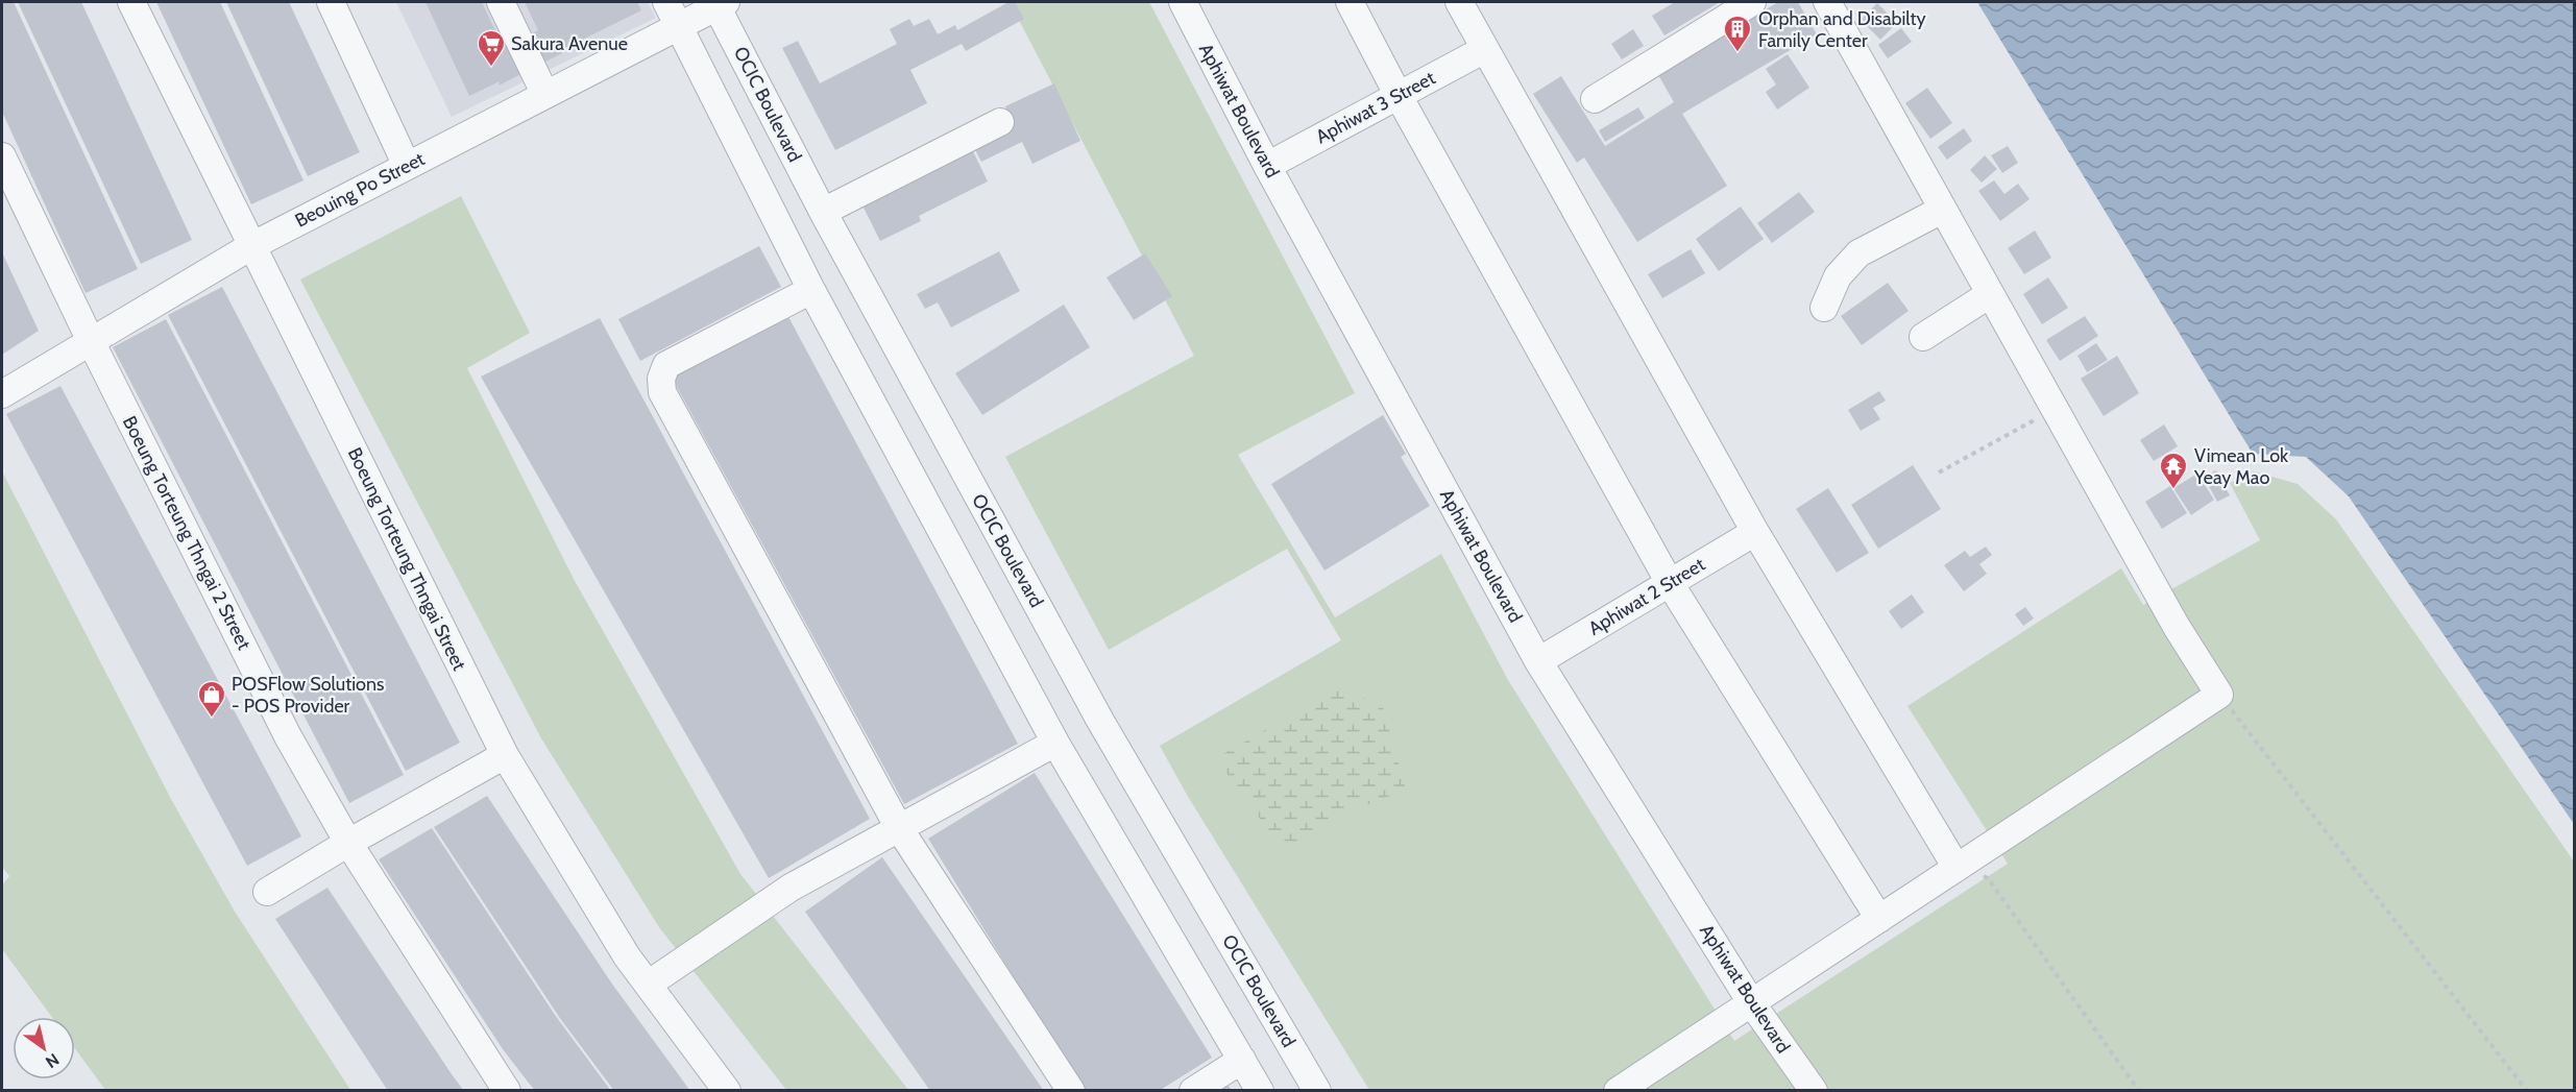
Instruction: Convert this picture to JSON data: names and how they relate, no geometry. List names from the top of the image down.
{
  "streets": {
    "street": [
      "OCIC Boulevard",
      "Aphiwat 3 Street",
      "Aphiwat Boulevard",
      "Beouing Po Street",
      "Boeung Torteung Thngai 2 Street",
      "Boeung Torteung Thngai Street",
      "Aphiwat 2 Street"
    ]
  },
  "crossings": [
    ["OCIC Boulevard", "Beouing Po Street"],
    ["Aphiwat 3 Street", "Aphiwat Boulevard"],
    ["Aphiwat Boulevard", "Aphiwat 2 Street"],
    ["Beouing Po Street", "Boeung Torteung Thngai 2 Street"],
    ["Beouing Po Street", "Boeung Torteung Thngai Street"]
  ],
  "places": {
    "building": ["Orphan and Disabilty Family Center"],
    "supermarket": ["Sakura Avenue"],
    "temple": ["Vimean Lok Yeay Mao"],
    "shop": ["POSFlow Solutions - POS Provider"]
  },
  "north": "bottom right"
}
